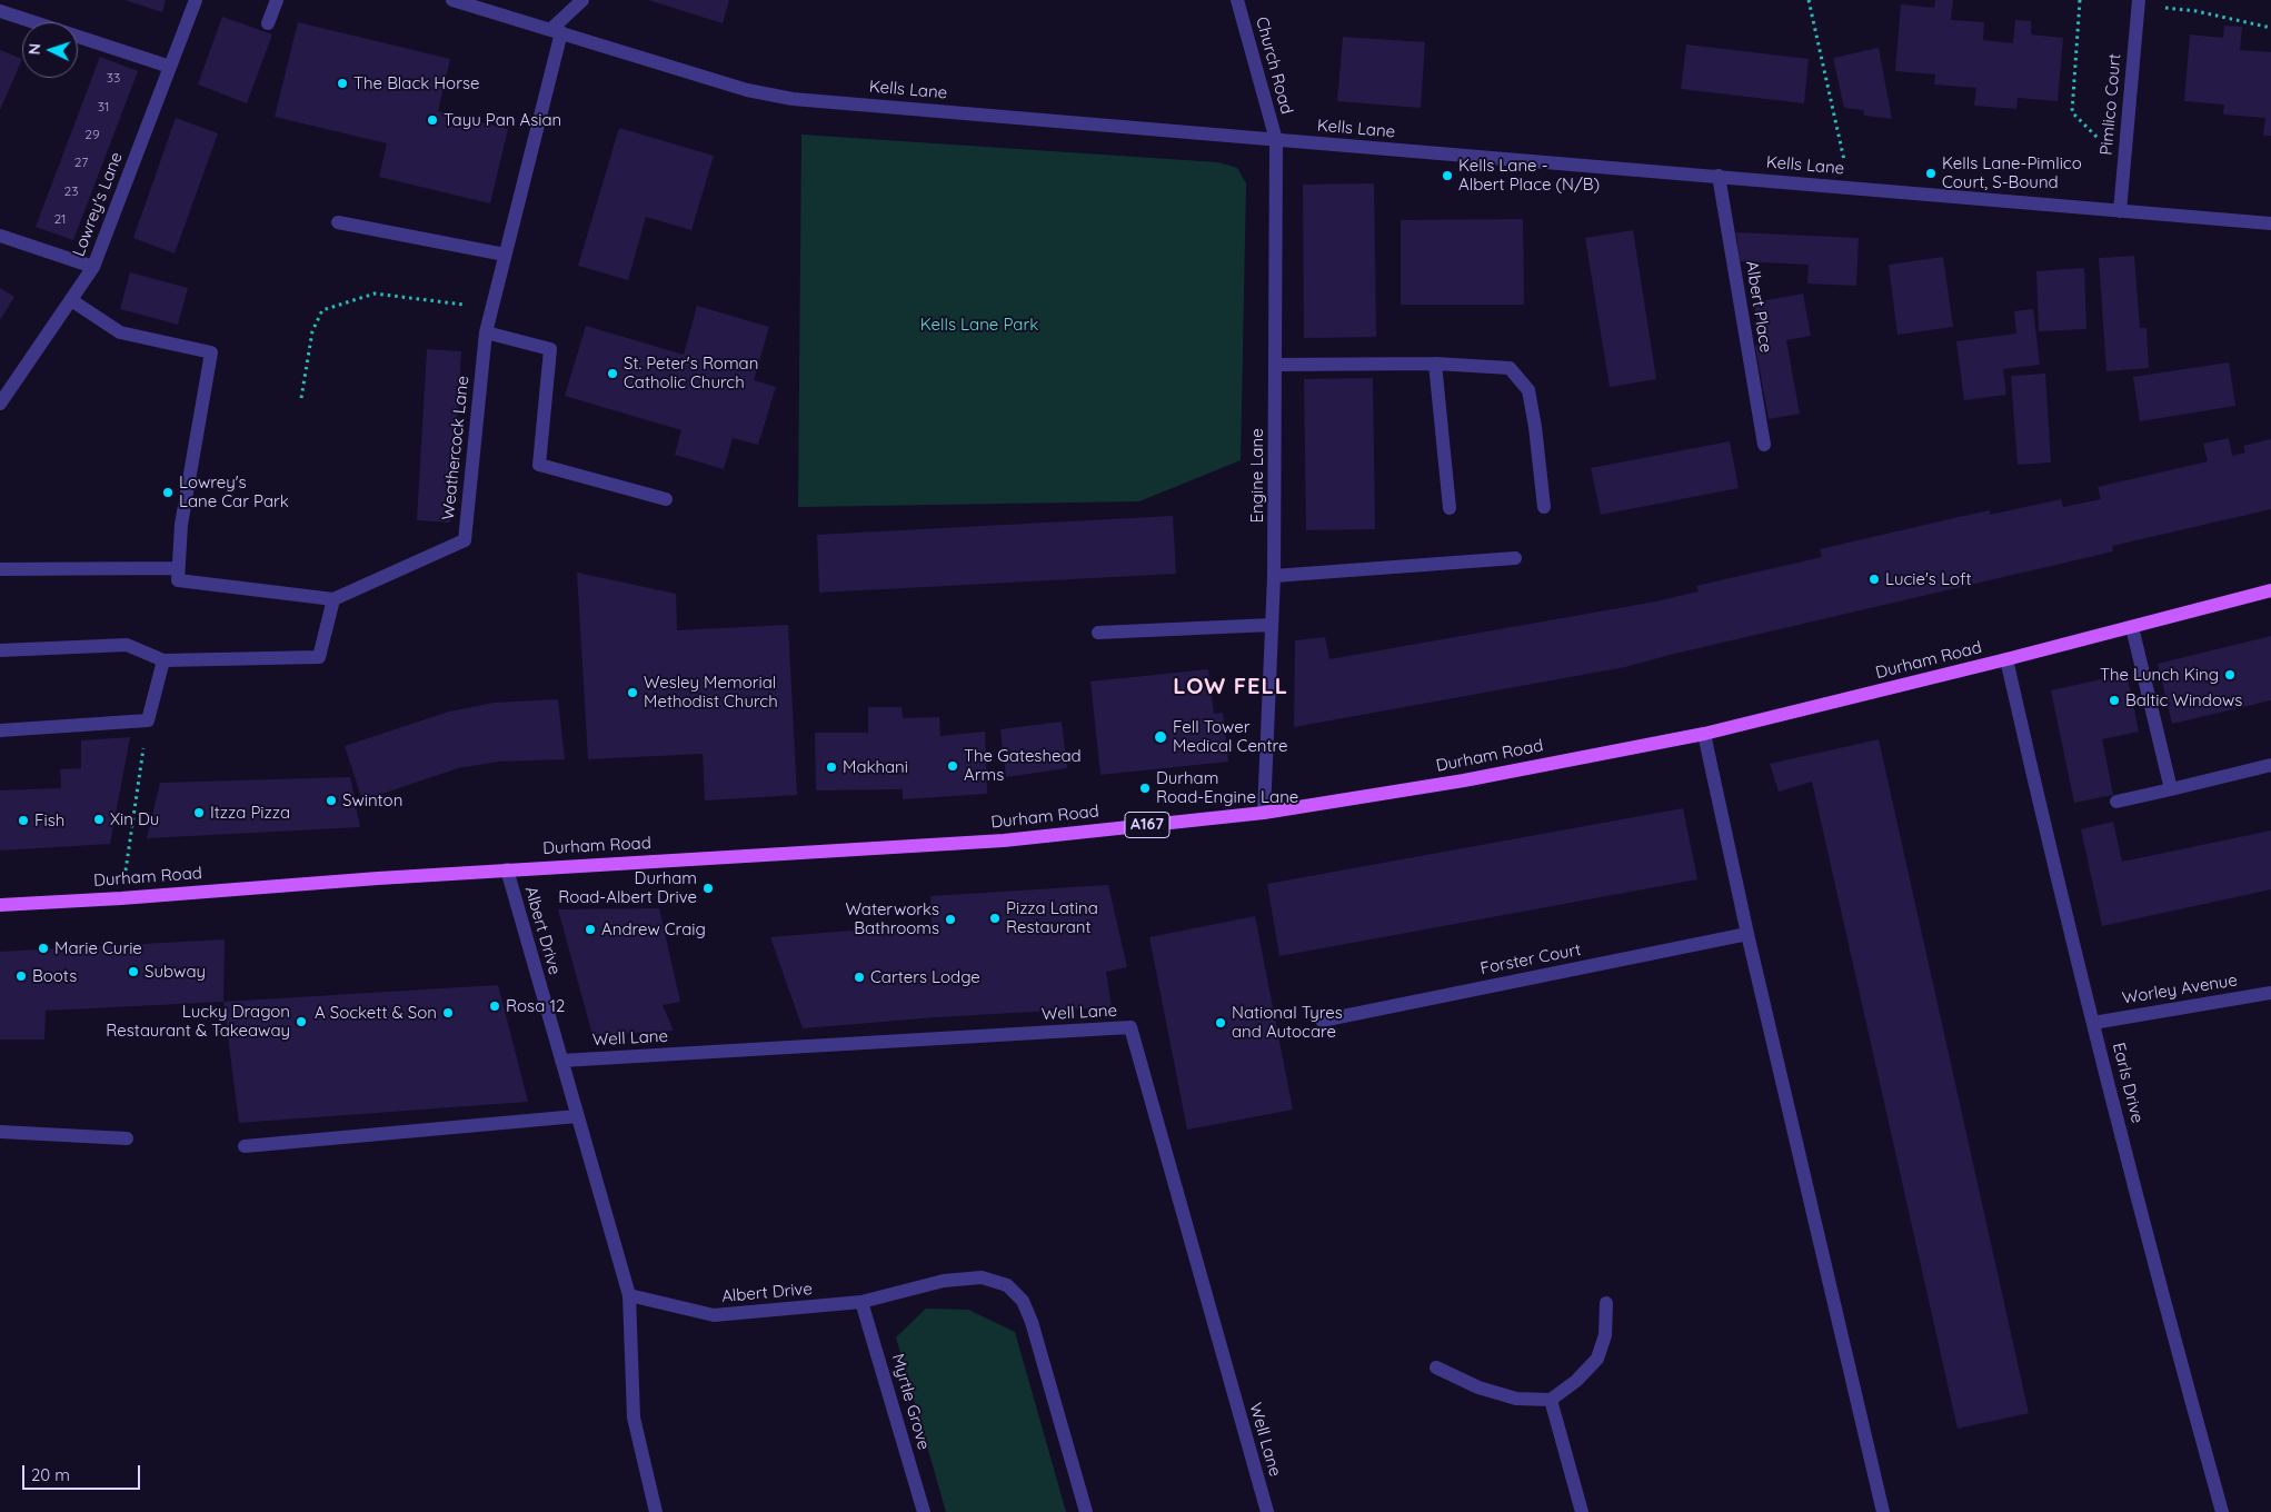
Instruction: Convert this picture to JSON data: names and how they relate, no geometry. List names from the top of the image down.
{
  "streets": {
    "main road": ["Durham Road", "A167"],
    "street": [
      "Church Road",
      "Kells Lane",
      "Pimlico Court",
      "Lowrey's Lane",
      "Albert Place",
      "Weathercock Lane",
      "Engine Lane",
      "Albert Drive",
      "Forster Court",
      "Worley Avenue",
      "Well Lane",
      "Earls Drive",
      "Myrtle Grove"
    ]
  },
  "crossings": [
    ["Church Road", "Kells Lane"],
    ["Church Road", "Engine Lane"],
    ["Kells Lane", "Pimlico Court"],
    ["Kells Lane", "Albert Place"],
    ["Kells Lane", "Weathercock Lane"],
    ["Kells Lane", "Engine Lane"],
    ["Engine Lane", "Durham Road"],
    ["Durham Road", "Albert Drive"],
    ["Durham Road", "Earls Drive"],
    ["Albert Drive", "Well Lane"],
    ["Albert Drive", "Myrtle Grove"],
    ["Worley Avenue", "Earls Drive"]
  ],
  "districts": ["LOW FELL"],
  "parks": ["Kells Lane Park"],
  "places": [
    "The Black Horse",
    "Tayu Pan Asian",
    "Kells Lane-Pimlico Court, S-Bound",
    "Kells Lane - Albert Place (N/B)",
    "St. Peter's Roman Catholic Church",
    "Lowrey's Lane Car Park",
    "Lucie's Loft",
    "The Lunch King",
    "Wesley Memorial Methodist Church",
    "Baltic Windows",
    "Fell Tower Medical Centre",
    "The Gateshead Arms",
    "Makhani",
    "Durham Road-Engine Lane",
    "Swinton",
    "Itzza Pizza",
    "Xin Du",
    "Fish",
    "Durham Road-Albert Drive",
    "Pizza Latina Restaurant",
    "Waterworks Bathrooms",
    "Andrew Craig",
    "Marie Curie",
    "Subway",
    "Boots",
    "Carters Lodge",
    "Rosa 12",
    "A Sockett & Son",
    "Lucky Dragon Restaurant & Takeaway",
    "National Tyres and Autocare"
  ],
  "house_numbers": [
    "33",
    "31",
    "29",
    "27",
    "23",
    "21"
  ],
  "scale_bar": "20 m",
  "north": "left"
}
